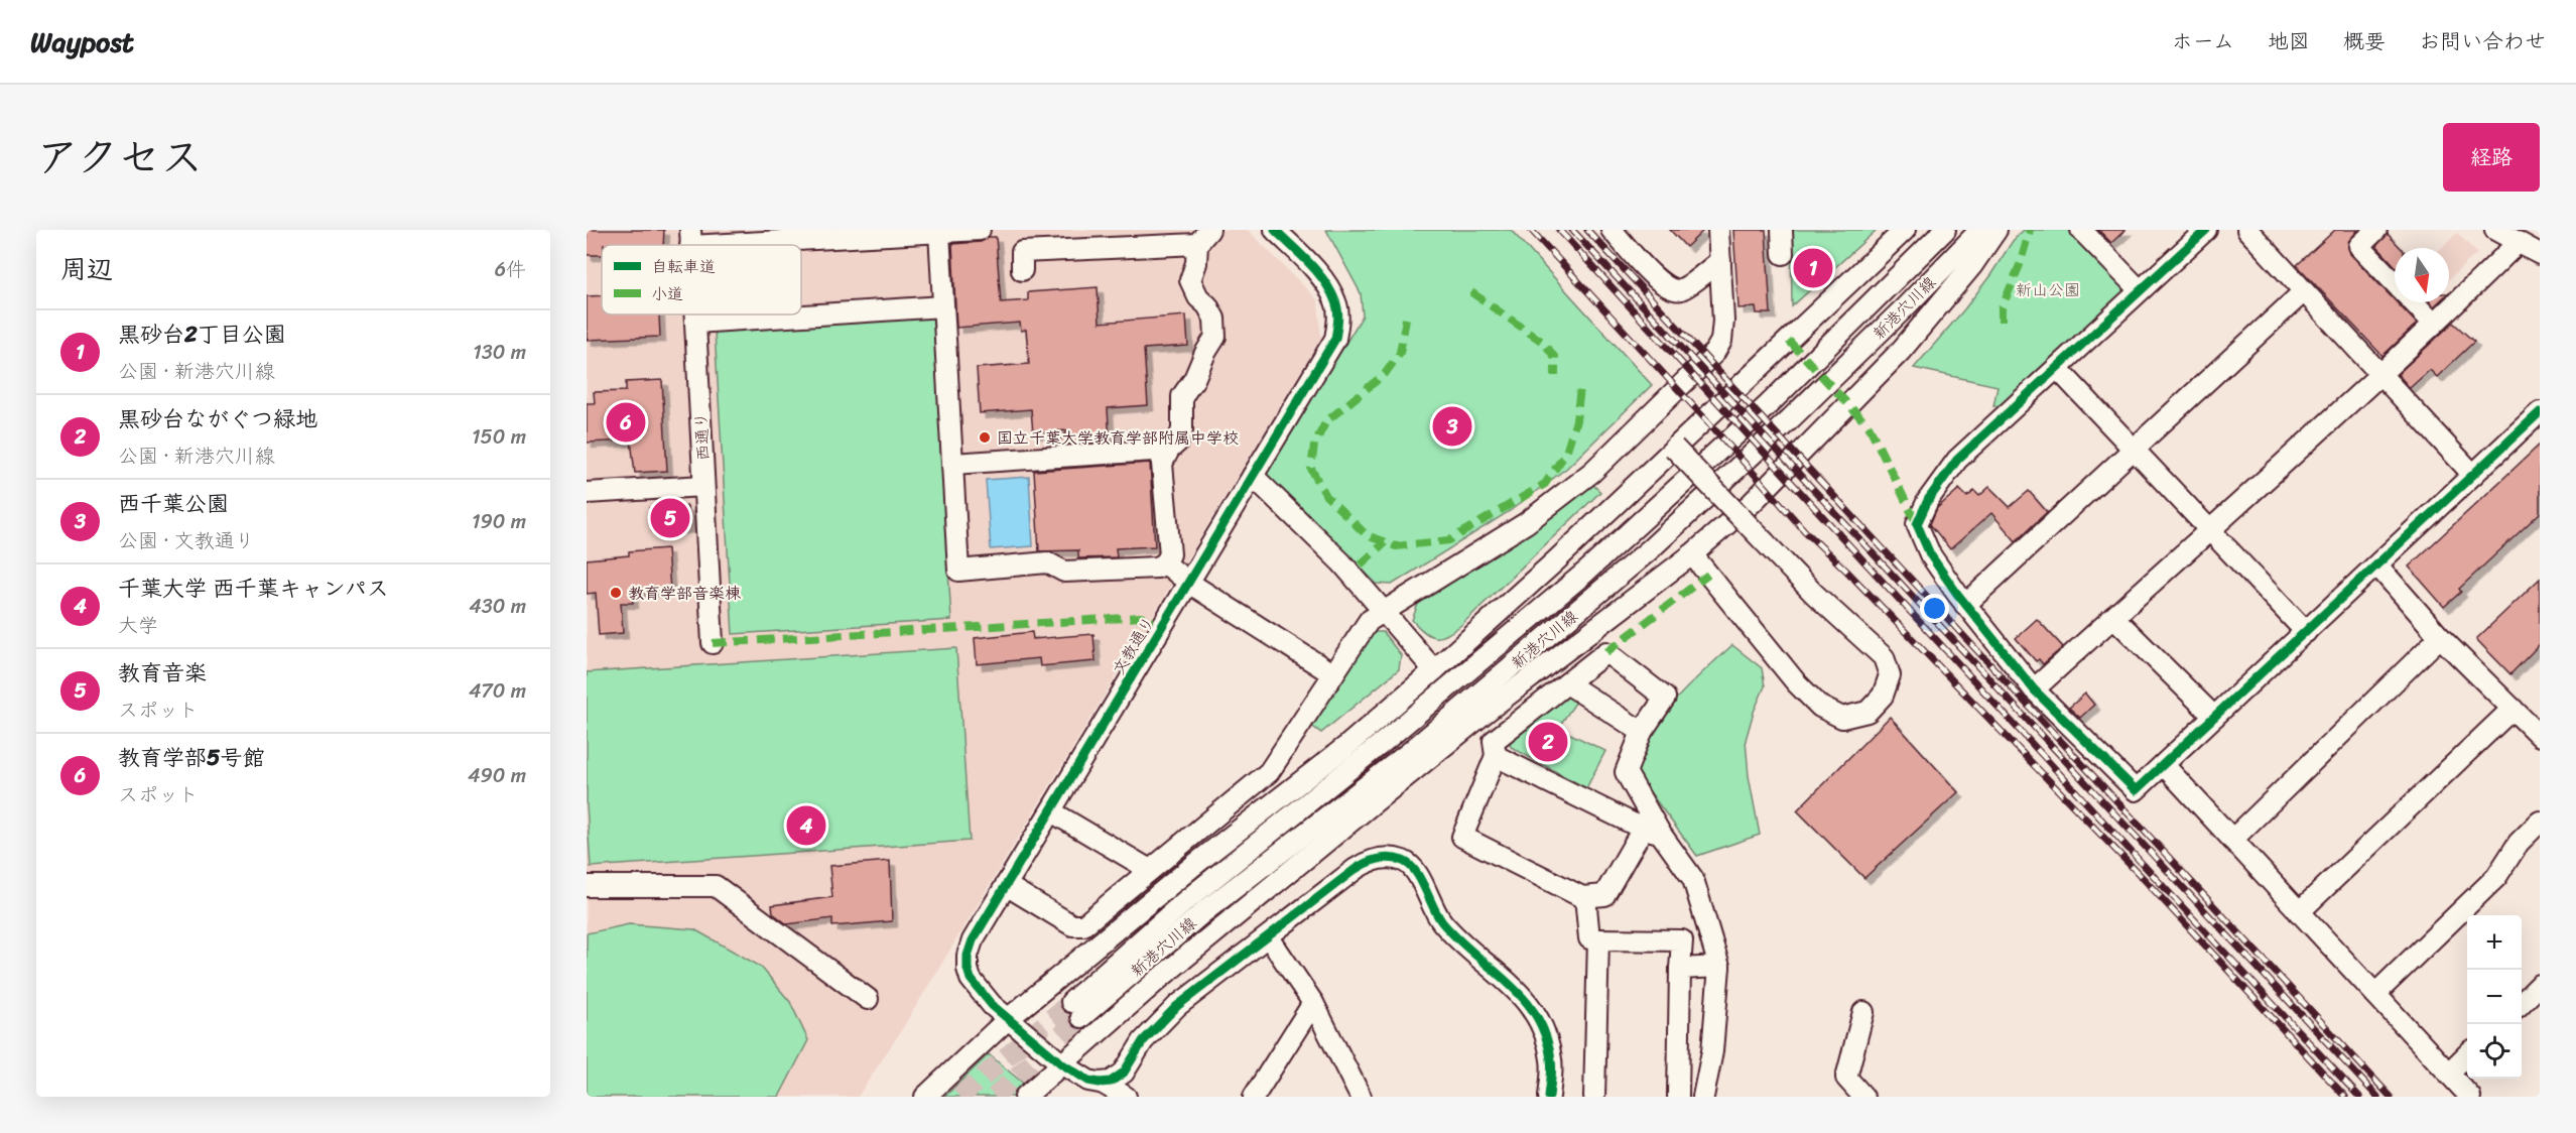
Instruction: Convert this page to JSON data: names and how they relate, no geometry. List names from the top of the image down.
{
  "streets": {
    "street": ["新港穴川線", "西通り", "文教通り"]
  },
  "parks": ["新山公園"],
  "places": ["国立千葉大学教育学部附属中学校", "教育学部音楽棟"],
  "legend": ["自転車道", "小道"],
  "north": "bottom",
  "page": {
    "header": "Waypost",
    "nav": [
      "ホーム",
      "地図",
      "概要",
      "お問い合わせ"
    ],
    "title": "アクセス",
    "buttons": "経路",
    "heading": ["周辺", "6件"],
    "pins": [
      "1",
      "6",
      "3",
      "5",
      "2",
      "4"
    ],
    "list": [
      {
        "mark": "1",
        "name": "黒砂台2丁目公園",
        "note": "公園 · 新港穴川線",
        "value": "130 m"
      },
      {
        "mark": "2",
        "name": "黒砂台ながぐつ緑地",
        "note": "公園 · 新港穴川線",
        "value": "150 m"
      },
      {
        "mark": "3",
        "name": "西千葉公園",
        "note": "公園 · 文教通り",
        "value": "190 m"
      },
      {
        "mark": "4",
        "name": "千葉大学 西千葉キャンパス",
        "note": "大学",
        "value": "430 m"
      },
      {
        "mark": "5",
        "name": "教育音楽",
        "note": "スポット",
        "value": "470 m"
      },
      {
        "mark": "6",
        "name": "教育学部5号館",
        "note": "スポット",
        "value": "490 m"
      }
    ],
    "map_buttons": ["+", "−"]
  }
}
